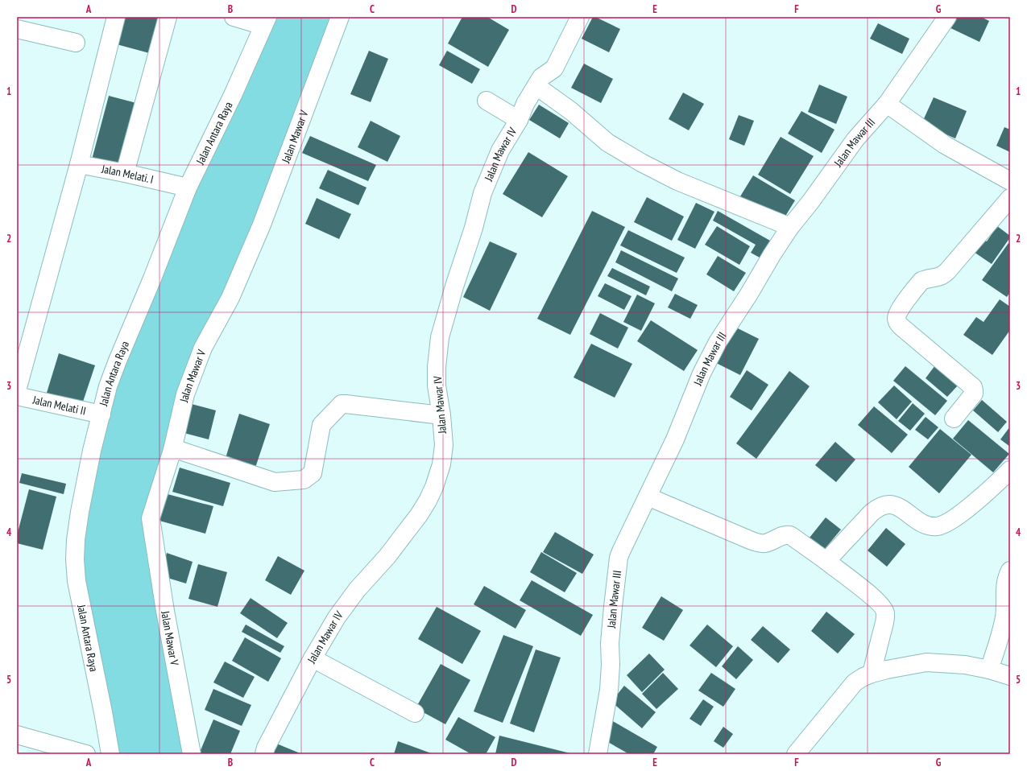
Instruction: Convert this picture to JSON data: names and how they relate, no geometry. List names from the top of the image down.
{
  "streets": {
    "street": [
      "Jalan Antara Raya",
      "Jalan Mawar V",
      "Jalan Mawar III",
      "Jalan Mawar IV",
      "Jalan Melati. I",
      "Jalan Melati II"
    ]
  },
  "crossings": [
    ["Jalan Antara Raya", "Jalan Melati. I"],
    ["Jalan Antara Raya", "Jalan Melati II"]
  ],
  "grid": {
    "columns": [
      "A",
      "B",
      "C",
      "D",
      "E",
      "F",
      "G"
    ],
    "rows": [
      "1",
      "2",
      "3",
      "4",
      "5"
    ]
  }
}
